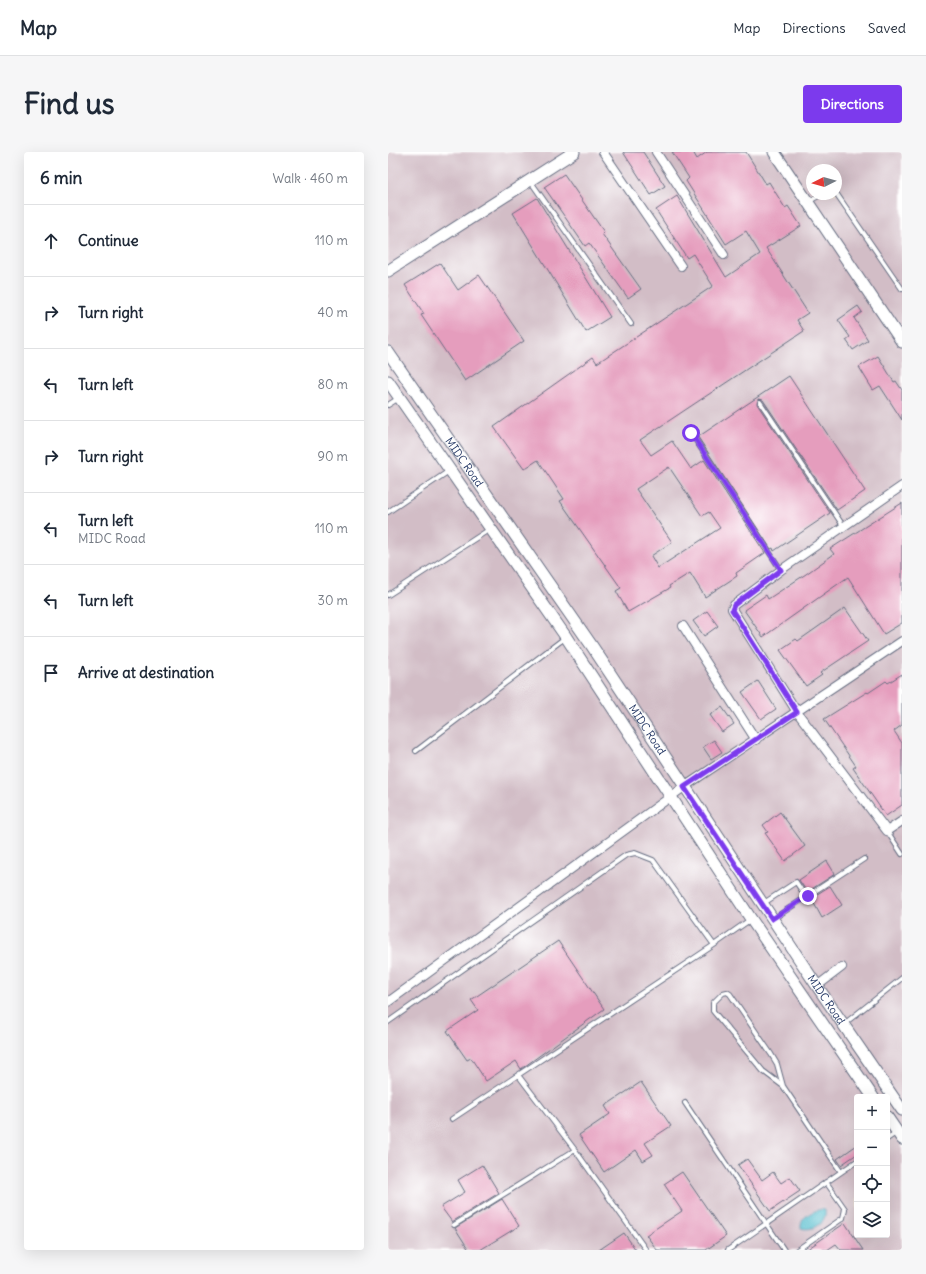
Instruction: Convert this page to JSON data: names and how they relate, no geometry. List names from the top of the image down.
{
  "streets": {
    "main road": ["MIDC Road"]
  },
  "north": "left",
  "page": {
    "header": "Map",
    "nav": ["Map", "Directions", "Saved"],
    "buttons": "Directions",
    "title": "Find us",
    "heading": ["6 min", "Walk · 460 m"],
    "list": [
      ["Continue", "110 m"],
      ["Turn right", "40 m"],
      ["Turn left", "80 m"],
      ["Turn right", "90 m"],
      ["Turn left", "MIDC Road", "110 m"],
      ["Turn left", "30 m"],
      "Arrive at destination"
    ],
    "map_buttons": ["+", "−"]
  }
}
